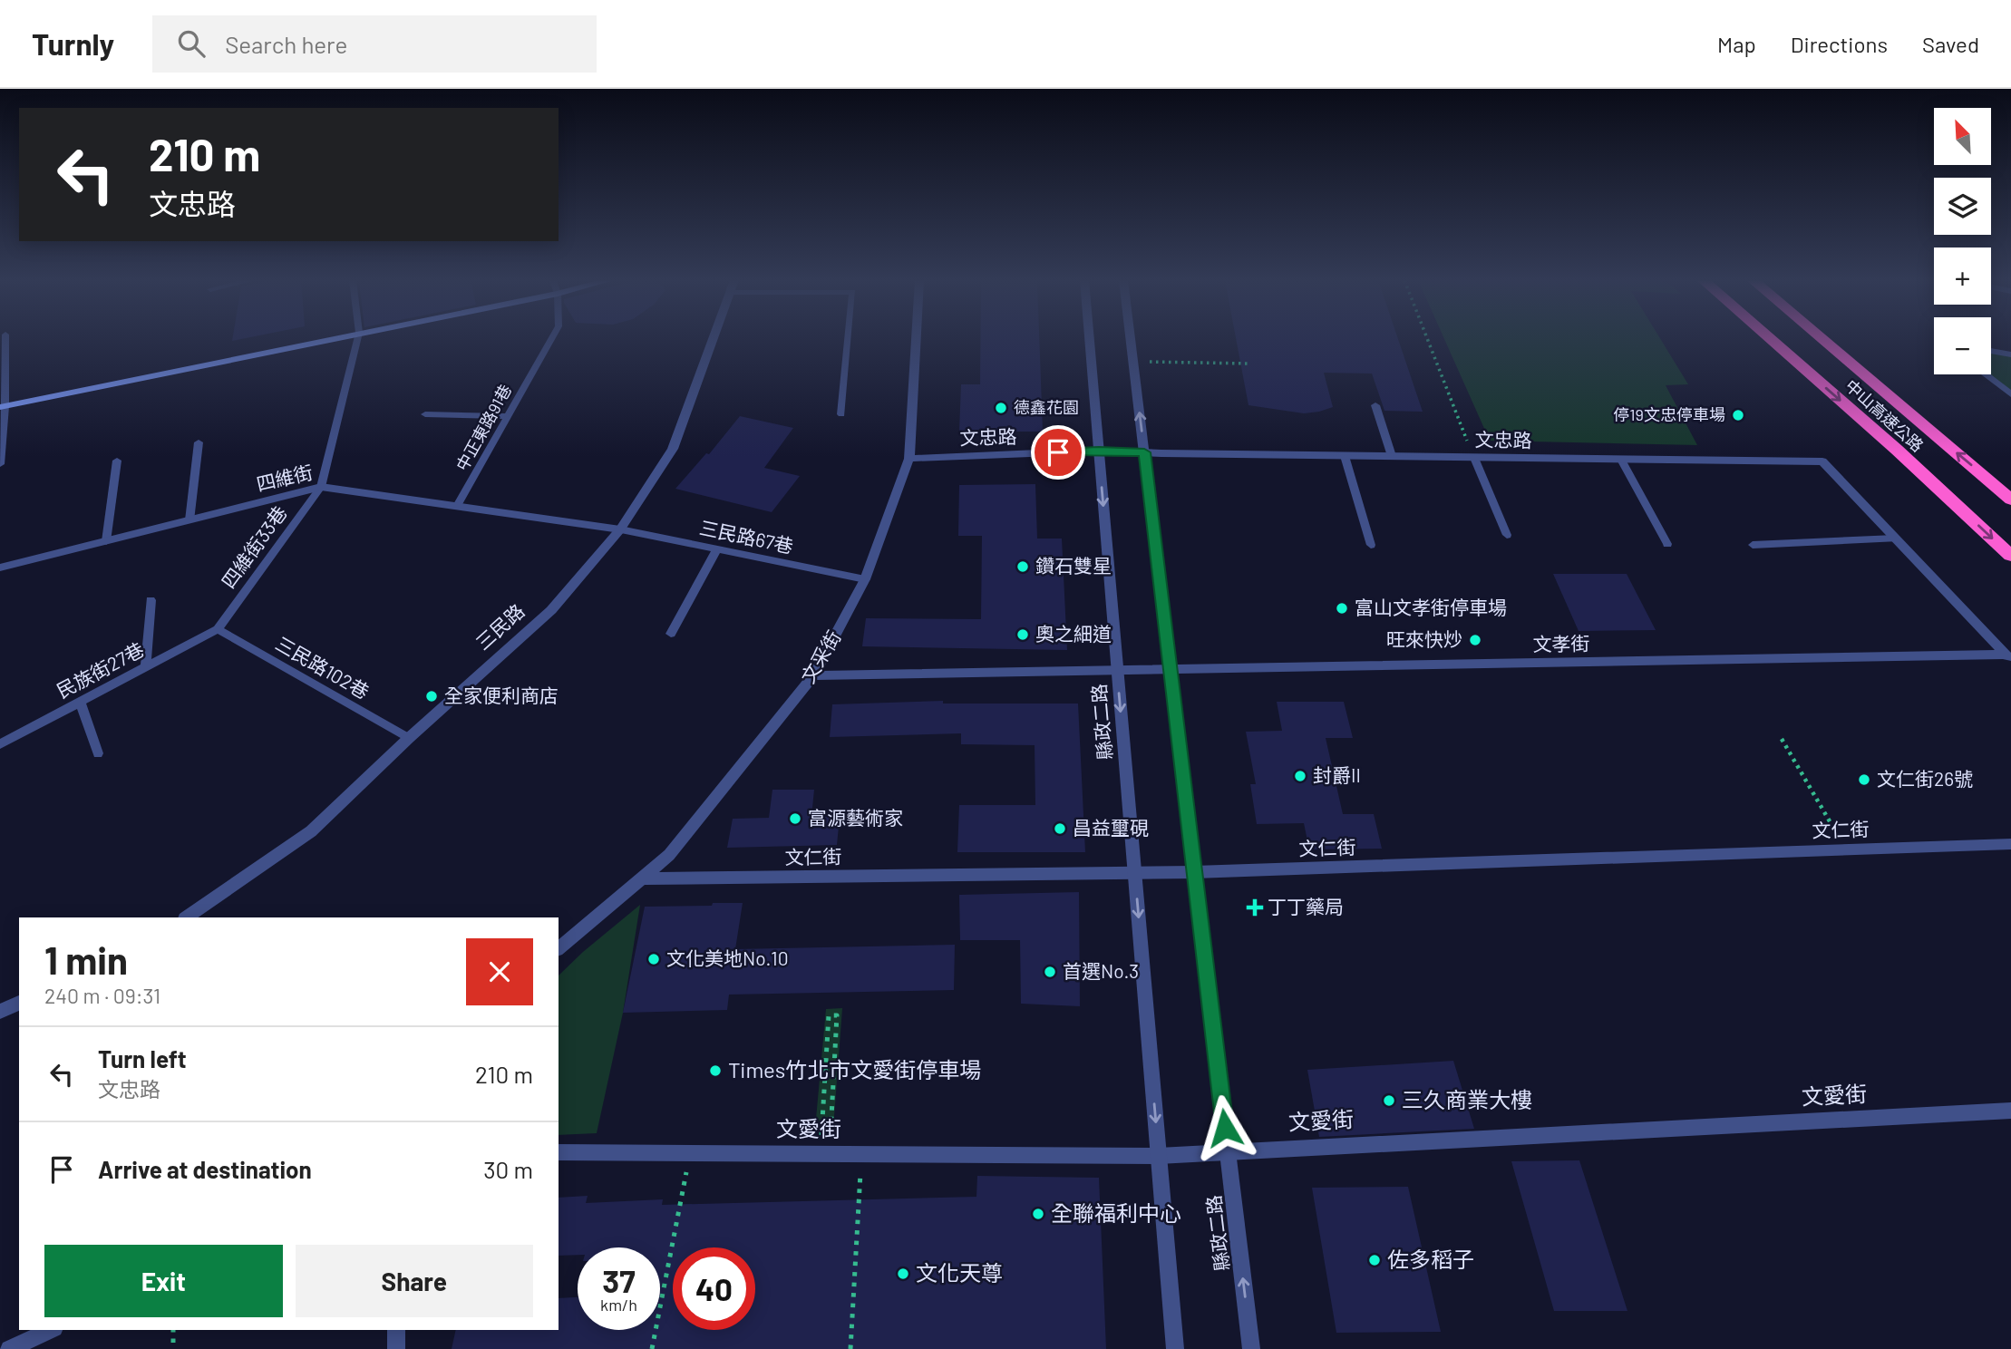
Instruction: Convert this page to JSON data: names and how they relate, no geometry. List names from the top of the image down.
{
  "streets": {
    "highway": ["中山高速公路"],
    "street": [
      "文忠路",
      "四維街",
      "三民路",
      "文孝街",
      "文采街",
      "縣政二路",
      "文仁街",
      "文愛街"
    ],
    "lane": [
      "中正東路91巷",
      "三民路67巷",
      "四維街33巷",
      "三民路102巷",
      "民族街27巷"
    ]
  },
  "crossings": [
    ["中正東路91巷", "四維街"],
    ["文忠路", "文孝街"],
    ["文忠路", "文采街"],
    ["文忠路", "縣政二路"],
    ["四維街", "三民路67巷"],
    ["四維街", "四維街33巷"],
    ["四維街", "三民路"],
    ["三民路67巷", "三民路"],
    ["三民路67巷", "文采街"],
    ["四維街33巷", "三民路102巷"],
    ["四維街33巷", "民族街27巷"],
    ["三民路", "三民路102巷"],
    ["文孝街", "文采街"],
    ["文孝街", "縣政二路"],
    ["文采街", "文仁街"],
    ["三民路102巷", "民族街27巷"],
    ["縣政二路", "文仁街"],
    ["縣政二路", "文愛街"]
  ],
  "places": {
    "other": [
      "德鑫花園",
      "停19文忠停車場",
      "鑽石雙星",
      "富山文孝街停車場",
      "奧之細道",
      "旺來快炒",
      "全家便利商店",
      "封爵II",
      "文仁街26號",
      "富源藝術家",
      "昌益璽硯",
      "文化美地No.10",
      "首選No.3",
      "Times竹北市文愛街停車場",
      "三久商業大樓",
      "全聯福利中心",
      "佐多稻子",
      "文化天尊"
    ],
    "health": ["丁丁藥局"]
  },
  "north": "top left",
  "page": {
    "header": "Turnly",
    "search": "Search here",
    "nav": ["Map", "Directions", "Saved"],
    "map_buttons": ["+", "−"],
    "turn": ["210 m", "文忠路"],
    "heading": ["1 min", "240 m · 09:31"],
    "list": [
      {
        "name": "Turn left",
        "note": "文忠路",
        "value": "210 m"
      },
      {
        "name": "Arrive at destination",
        "value": "30 m"
      }
    ],
    "buttons": ["Exit", "Share"],
    "speed": "37 km/h",
    "limit": "40"
  }
}
